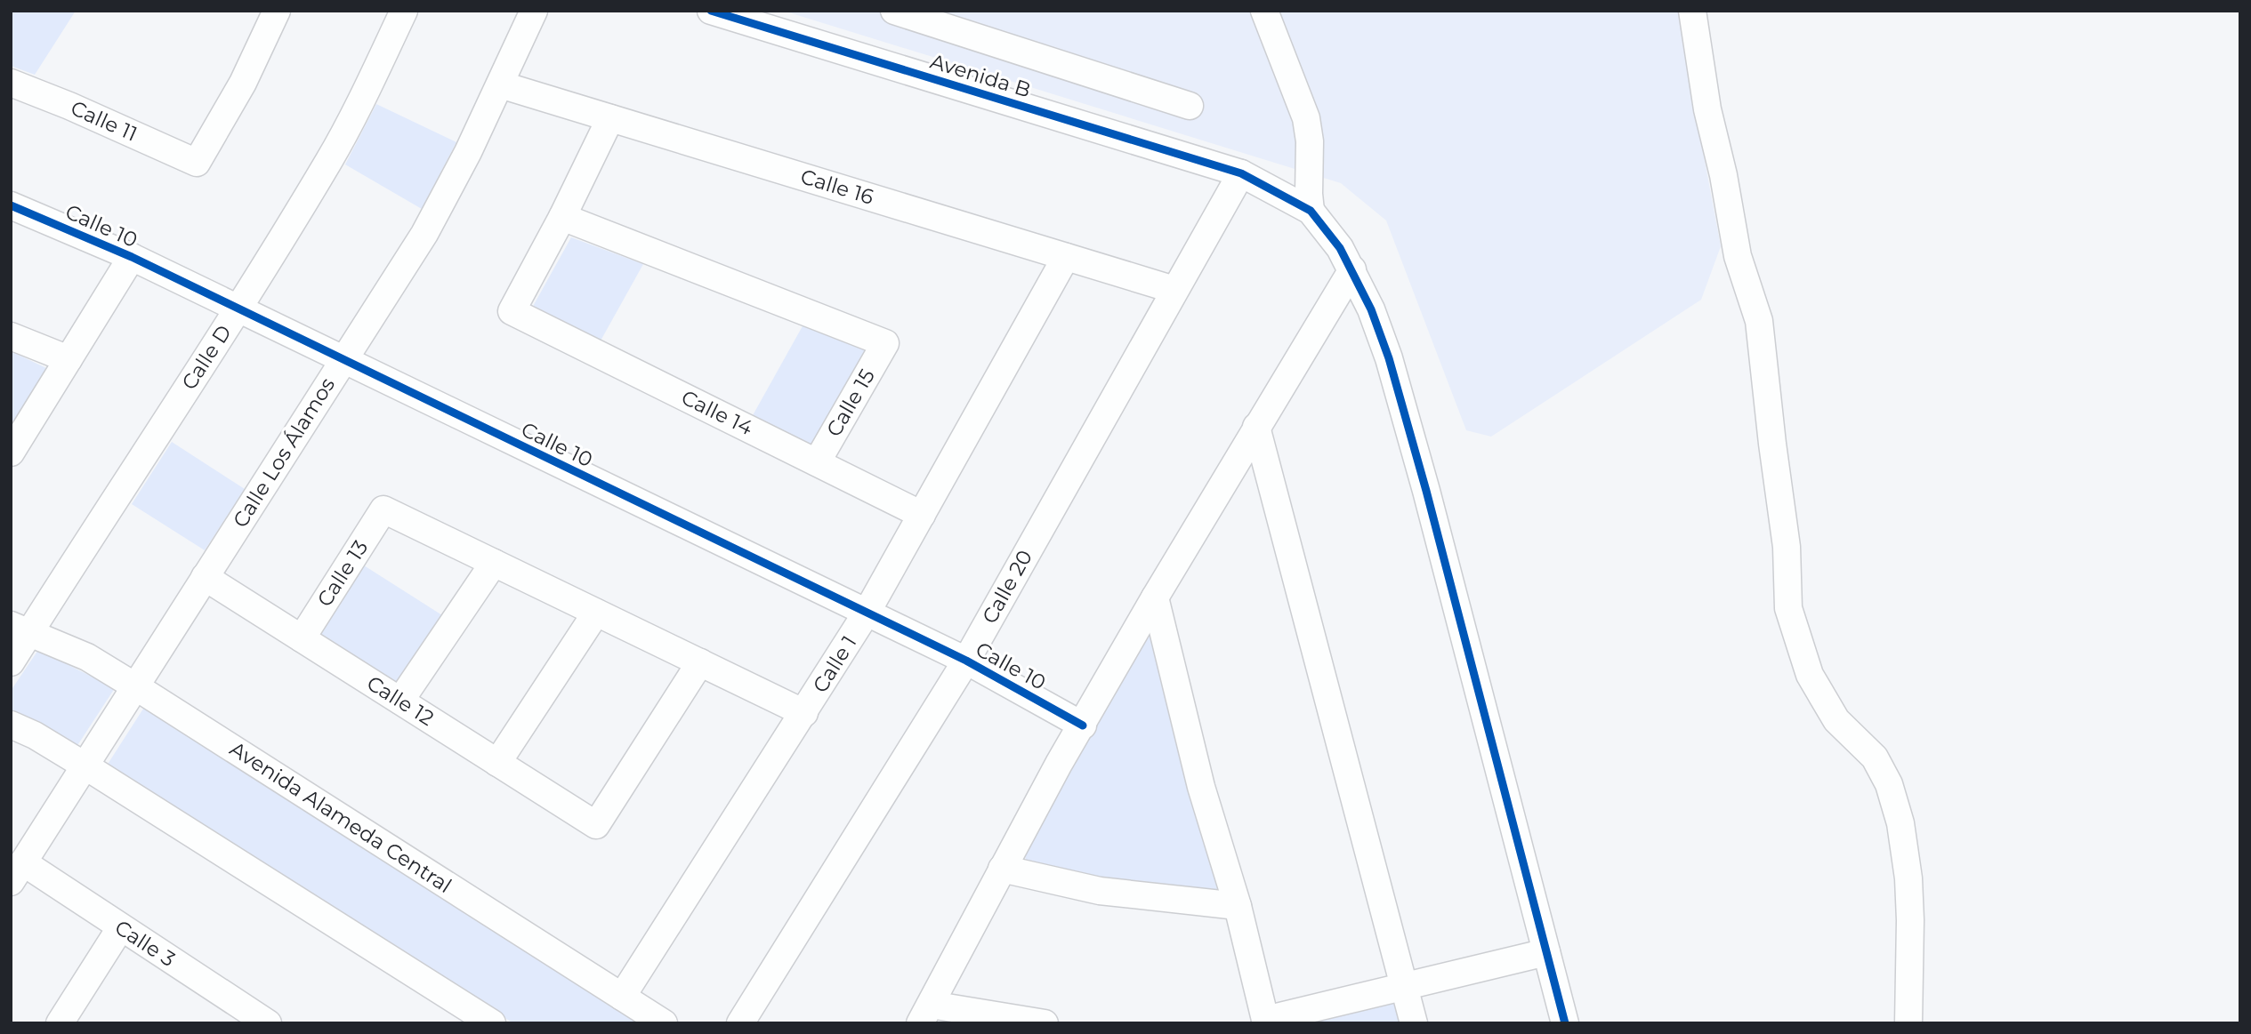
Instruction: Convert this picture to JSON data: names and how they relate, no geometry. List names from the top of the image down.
{
  "streets": {
    "street": [
      "Avenida B",
      "Calle 11",
      "Calle 16",
      "Calle 10",
      "Calle D",
      "Calle 15",
      "Calle 14",
      "Calle Los Álamos",
      "Calle 13",
      "Calle 20",
      "Calle 1",
      "Calle 12",
      "Avenida Alameda Central",
      "Calle 3"
    ]
  },
  "crossings": [
    ["Avenida B", "Calle 20"],
    ["Calle 16", "Calle Los Álamos"],
    ["Calle 16", "Calle 20"],
    ["Calle 16", "Calle 1"],
    ["Calle 10", "Calle D"],
    ["Calle 10", "Calle Los Álamos"],
    ["Calle 10", "Calle 20"],
    ["Calle 10", "Calle 1"],
    ["Calle D", "Avenida Alameda Central"],
    ["Calle 15", "Calle 14"],
    ["Calle 14", "Calle 1"],
    ["Calle Los Álamos", "Calle 12"],
    ["Calle Los Álamos", "Avenida Alameda Central"],
    ["Calle Los Álamos", "Calle 3"],
    ["Calle 13", "Calle 12"],
    ["Calle 1", "Avenida Alameda Central"]
  ]
}
